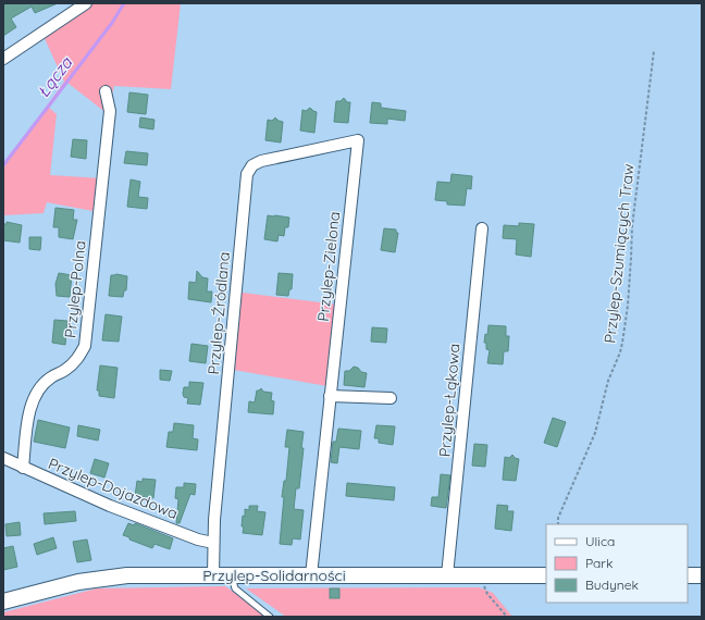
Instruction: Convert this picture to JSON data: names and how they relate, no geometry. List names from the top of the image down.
{
  "streets": {
    "main road": ["Przylep-Solidarności"],
    "street": [
      "Przylep-Zielona",
      "Przylep-Polna",
      "Przylep-Źródlana",
      "Przylep-Łąkowa",
      "Przylep-Dojazdowa"
    ],
    "path": ["Przylep-Szumiących Traw"]
  },
  "crossings": [
    ["Przylep-Zielona", "Przylep-Źródlana"],
    ["Przylep-Zielona", "Przylep-Solidarności"],
    ["Przylep-Polna", "Przylep-Dojazdowa"],
    ["Przylep-Źródlana", "Przylep-Dojazdowa"],
    ["Przylep-Źródlana", "Przylep-Solidarności"],
    ["Przylep-Łąkowa", "Przylep-Solidarności"]
  ],
  "water": ["Łącza"],
  "legend": ["Ulica", "Park", "Budynek"]
}
